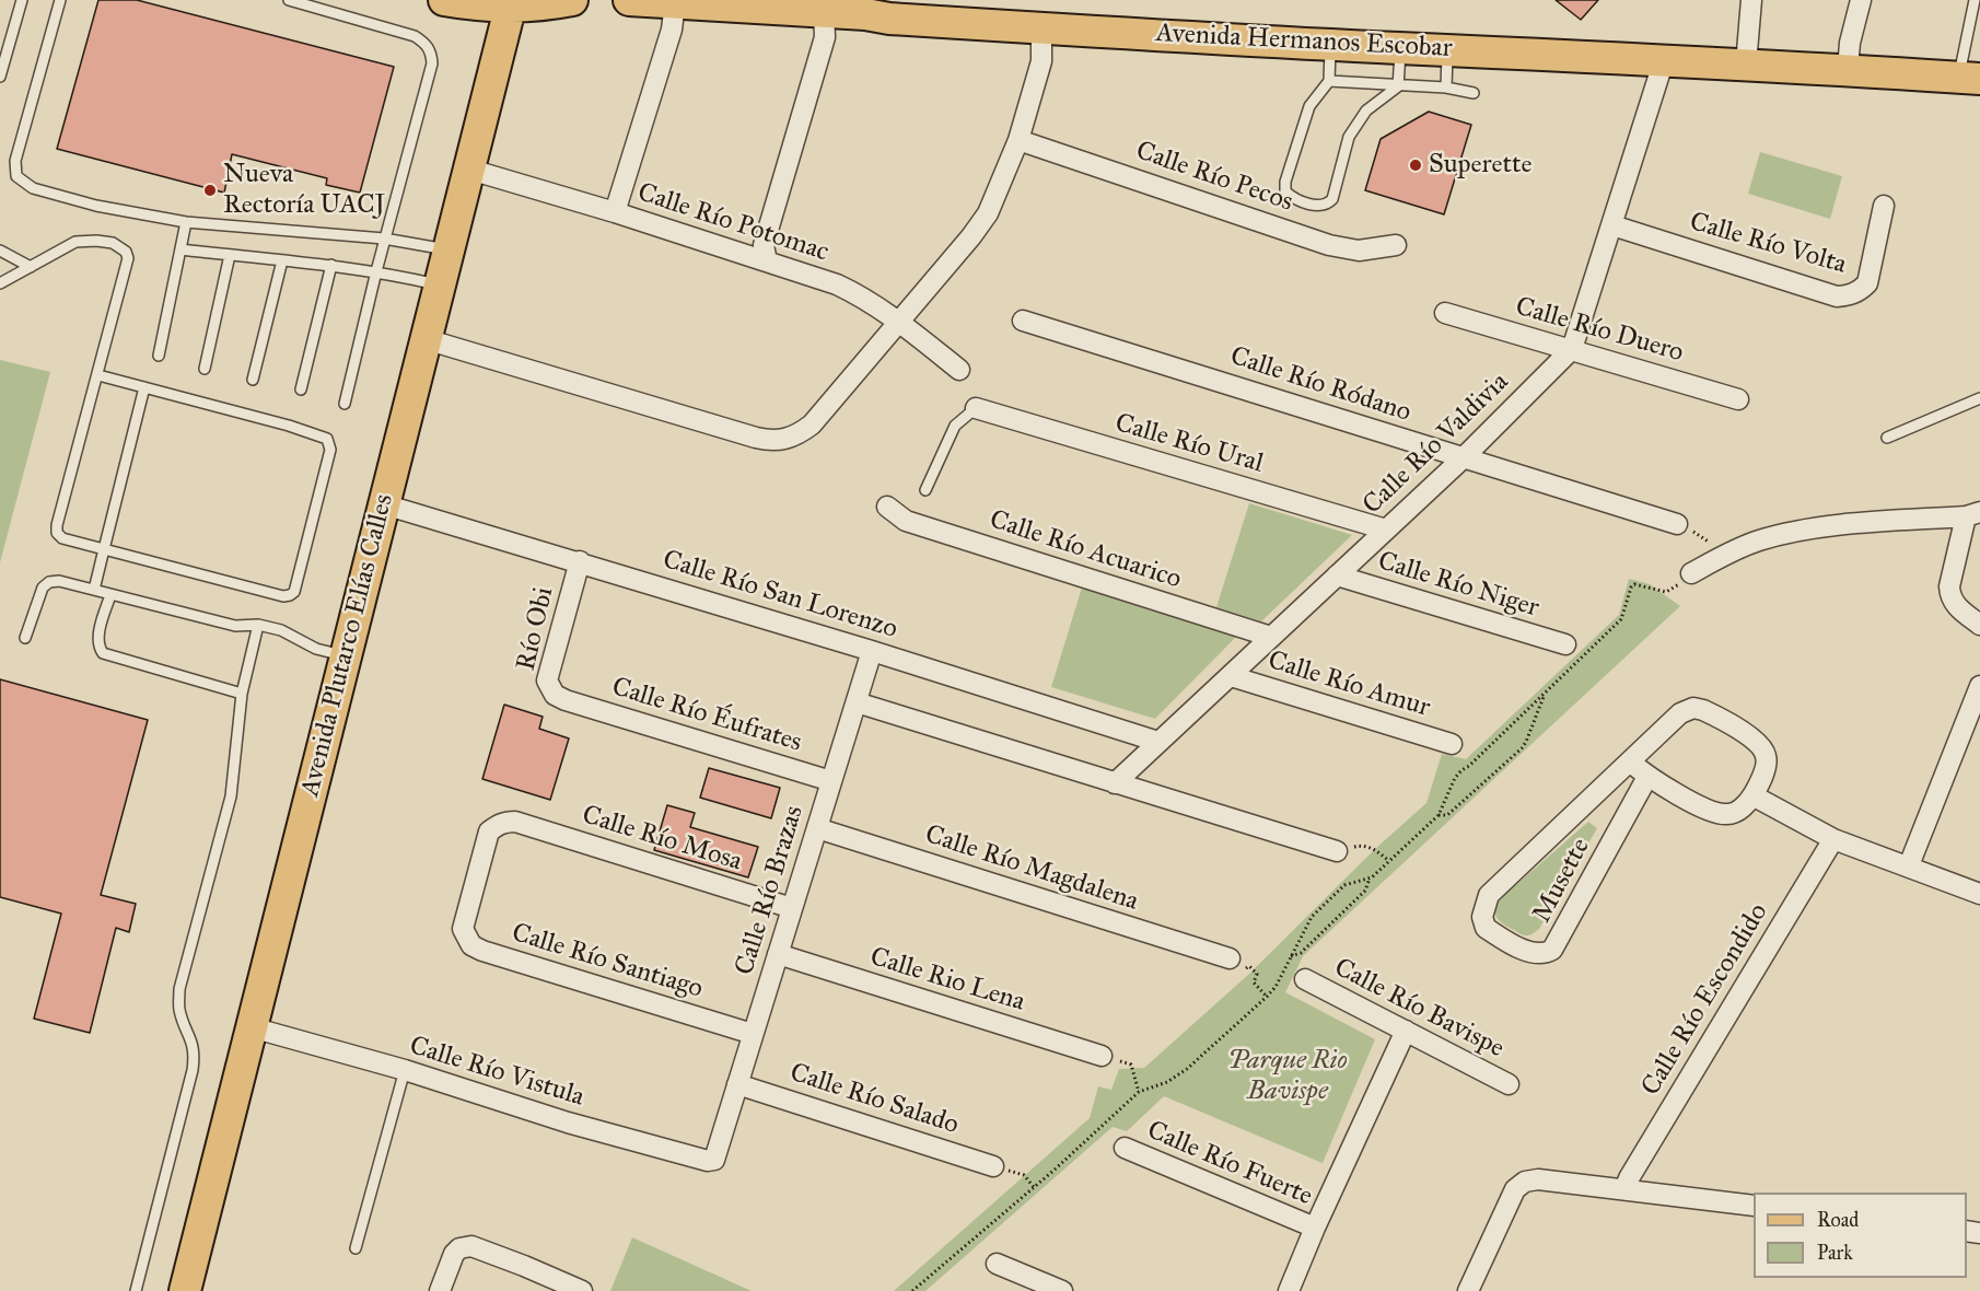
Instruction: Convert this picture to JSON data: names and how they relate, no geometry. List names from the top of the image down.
{
  "streets": {
    "main road": ["Avenida Hermanos Escobar", "Avenida Plutarco Elías Calles"],
    "street": [
      "Calle Río Pecos",
      "Calle Río Potomac",
      "Calle Río Volta",
      "Calle Río Duero",
      "Calle Río Ródano",
      "Calle Río Ural",
      "Calle Río Valdivia",
      "Calle Río Acuarico",
      "Calle Río Niger",
      "Calle Río San Lorenzo",
      "Río Obi",
      "Calle Río Amur",
      "Calle Río Éufrates",
      "Calle Río Mosa",
      "Calle Río Magdalena",
      "Musette",
      "Calle Río Brazas",
      "Calle Río Santiago",
      "Calle Rio Lena",
      "Calle Río Escondido",
      "Calle Río Bavispe",
      "Calle Río Vistula",
      "Calle Río Salado",
      "Calle Río Fuerte"
    ]
  },
  "crossings": [
    ["Avenida Hermanos Escobar", "Calle Río Valdivia"],
    ["Calle Río Potomac", "Avenida Plutarco Elías Calles"],
    ["Calle Río Volta", "Calle Río Valdivia"],
    ["Calle Río Duero", "Calle Río Valdivia"],
    ["Calle Río Ródano", "Calle Río Valdivia"],
    ["Calle Río Ural", "Calle Río Valdivia"],
    ["Calle Río Valdivia", "Calle Río Acuarico"],
    ["Calle Río Valdivia", "Calle Río Niger"],
    ["Calle Río Valdivia", "Calle Río San Lorenzo"],
    ["Calle Río Valdivia", "Calle Río Amur"],
    ["Calle Río San Lorenzo", "Río Obi"],
    ["Calle Río San Lorenzo", "Avenida Plutarco Elías Calles"],
    ["Calle Río San Lorenzo", "Calle Río Brazas"],
    ["Río Obi", "Calle Río Éufrates"],
    ["Avenida Plutarco Elías Calles", "Calle Río Vistula"],
    ["Calle Río Éufrates", "Calle Río Brazas"],
    ["Calle Río Mosa", "Calle Río Brazas"],
    ["Calle Río Mosa", "Calle Río Santiago"],
    ["Calle Río Magdalena", "Calle Río Brazas"],
    ["Calle Río Brazas", "Calle Río Santiago"],
    ["Calle Río Brazas", "Calle Rio Lena"],
    ["Calle Río Brazas", "Calle Río Vistula"],
    ["Calle Río Brazas", "Calle Río Salado"]
  ],
  "parks": ["Parque Rio Bavispe"],
  "places": ["Superette", "Nueva Rectoría UACJ"],
  "legend": ["Road", "Park"]
}
